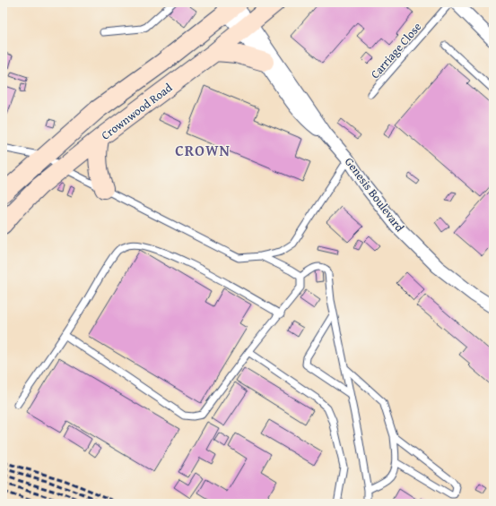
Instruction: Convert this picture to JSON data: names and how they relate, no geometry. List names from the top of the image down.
{
  "streets": {
    "main road": ["Crownwood Road"],
    "street": ["Genesis Boulevard"],
    "lane": ["Carriage Close"]
  },
  "crossings": [
    ["Crownwood Road", "Genesis Boulevard"]
  ],
  "districts": ["CROWN"]
}
